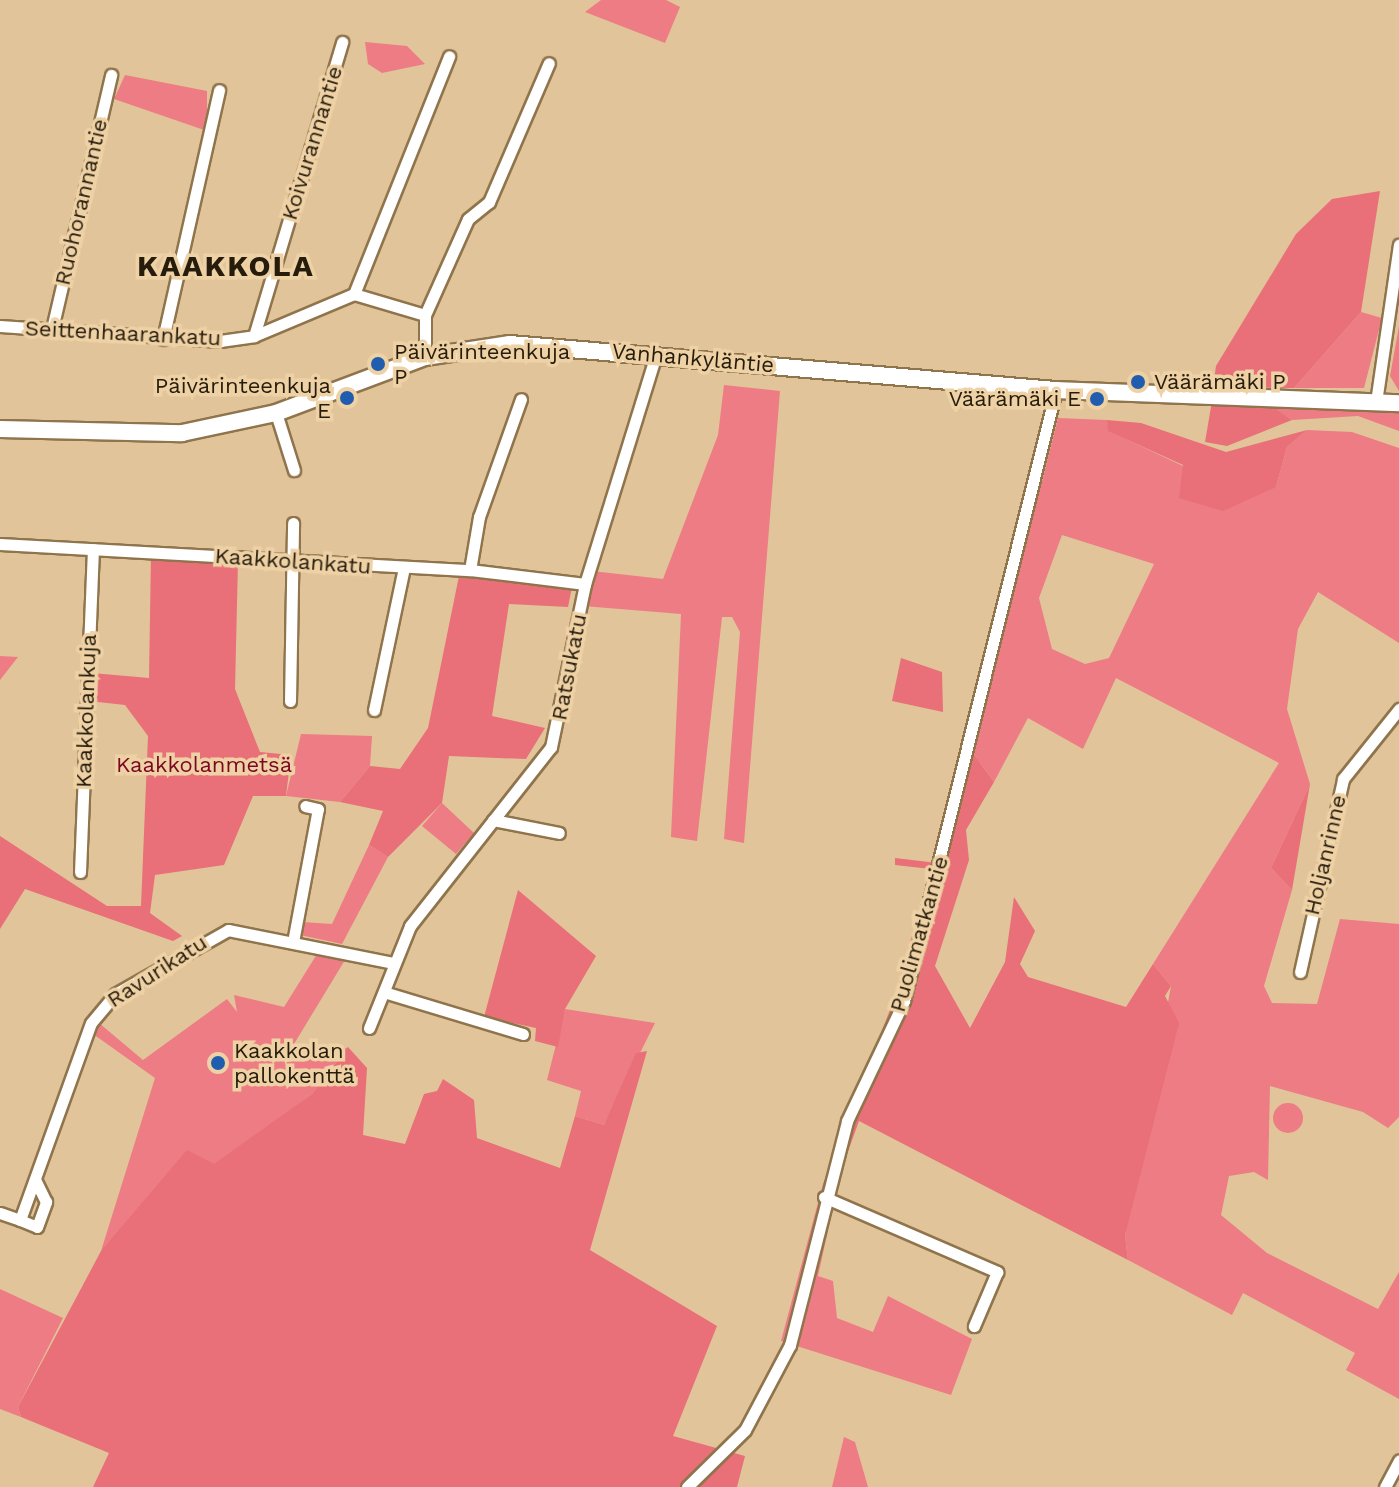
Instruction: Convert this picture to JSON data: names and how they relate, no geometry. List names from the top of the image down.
{
  "streets": {
    "street": [
      "Koivurannantie",
      "Ruohorannantie",
      "Seittenhaarankatu",
      "Vanhankyläntie",
      "Kaakkolankatu",
      "Ratsukatu",
      "Kaakkolankuja",
      "Holjanrinne",
      "Puolimatkantie",
      "Ravurikatu"
    ]
  },
  "crossings": [
    ["Koivurannantie", "Seittenhaarankatu"],
    ["Ruohorannantie", "Seittenhaarankatu"],
    ["Vanhankyläntie", "Ratsukatu"],
    ["Vanhankyläntie", "Puolimatkantie"],
    ["Kaakkolankatu", "Ratsukatu"],
    ["Kaakkolankatu", "Kaakkolankuja"],
    ["Ratsukatu", "Ravurikatu"]
  ],
  "districts": ["KAAKKOLA"],
  "parks": ["Kaakkolanmetsä"],
  "places": [
    "Päivärinteenkuja P",
    "Väärämäki P",
    "Päivärinteenkuja E",
    "Väärämäki E",
    "Kaakkolan pallokenttä"
  ]
}
